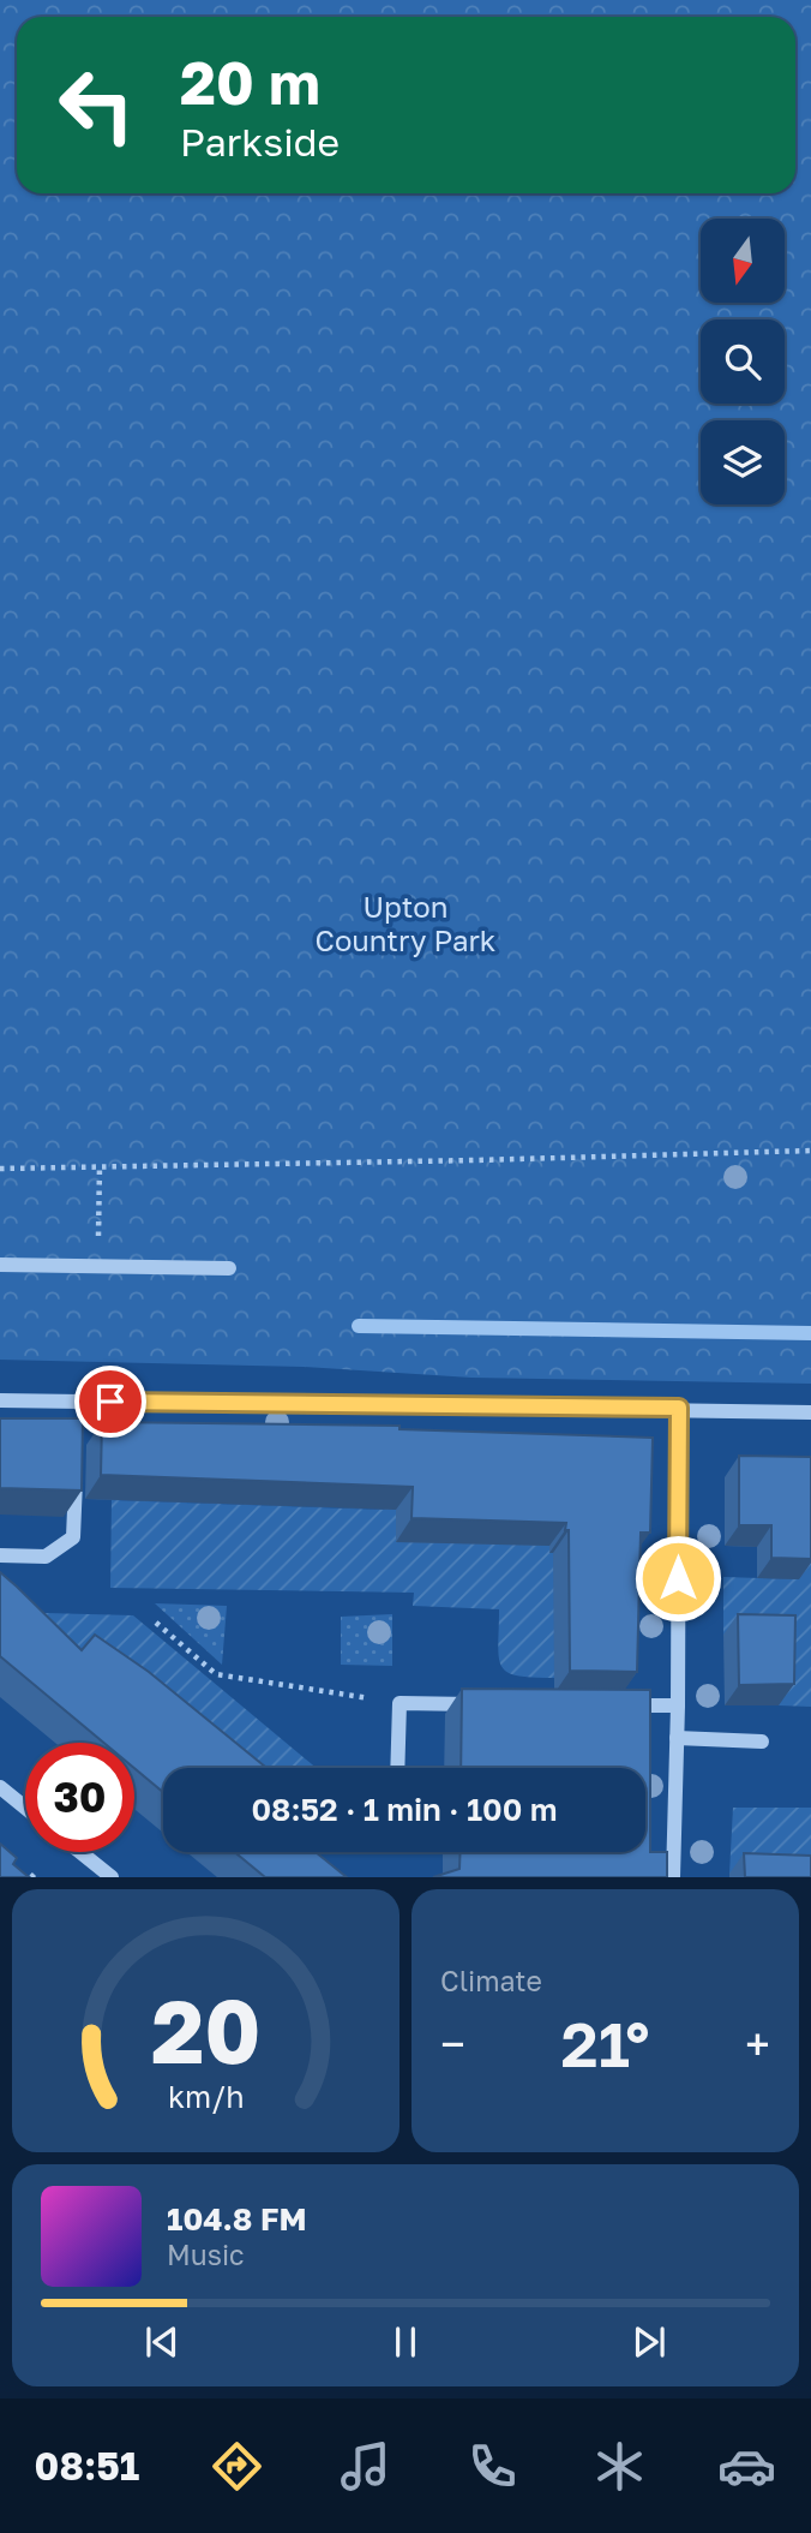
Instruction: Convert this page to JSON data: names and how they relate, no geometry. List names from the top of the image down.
{
  "parks": ["Upton Country Park"],
  "north": "bottom",
  "page": {
    "turn": ["20 m", "Parkside"],
    "limit": "30",
    "trip": "08:52 · 1 min · 100 m",
    "tile": "Climate",
    "heat": ["−", "21°", "+"],
    "song": ["104.8 FM", "Music"],
    "tabs": "08:51",
    "gauge": ["20", "km/h"]
  }
}
